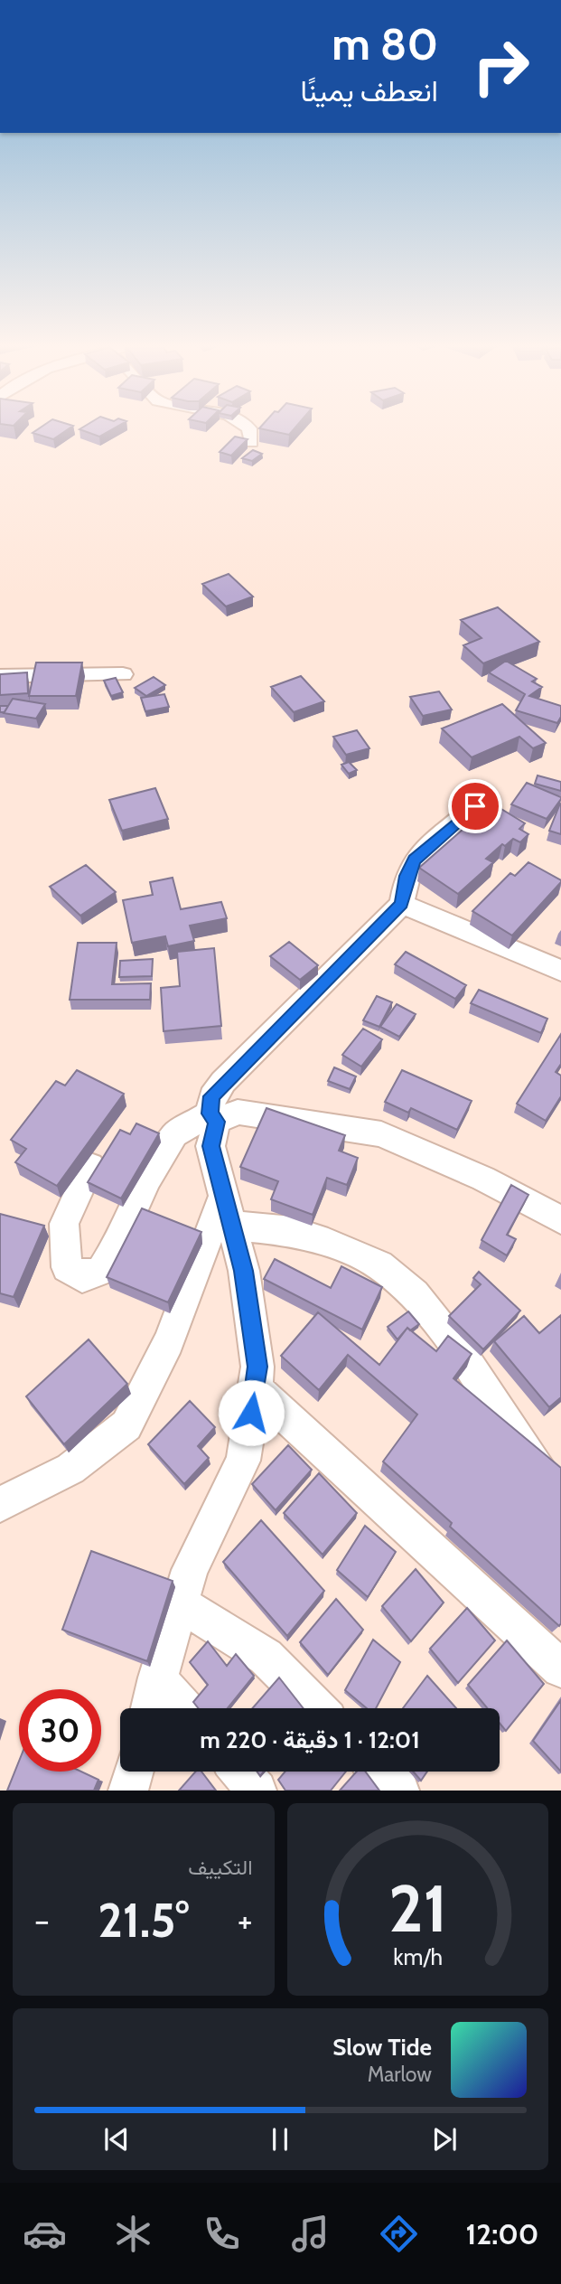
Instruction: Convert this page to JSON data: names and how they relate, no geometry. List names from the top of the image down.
{
  "page": {
    "turn": ["80 m", "انعطف يمينًا"],
    "limit": "30",
    "trip": "12:01 · 1 دقيقة · 220 m",
    "tile": "التكييف",
    "heat": ["−", "21.5°", "+"],
    "song": ["Slow Tide", "Marlow"],
    "tabs": "12:00",
    "gauge": ["21", "km/h"]
  }
}
